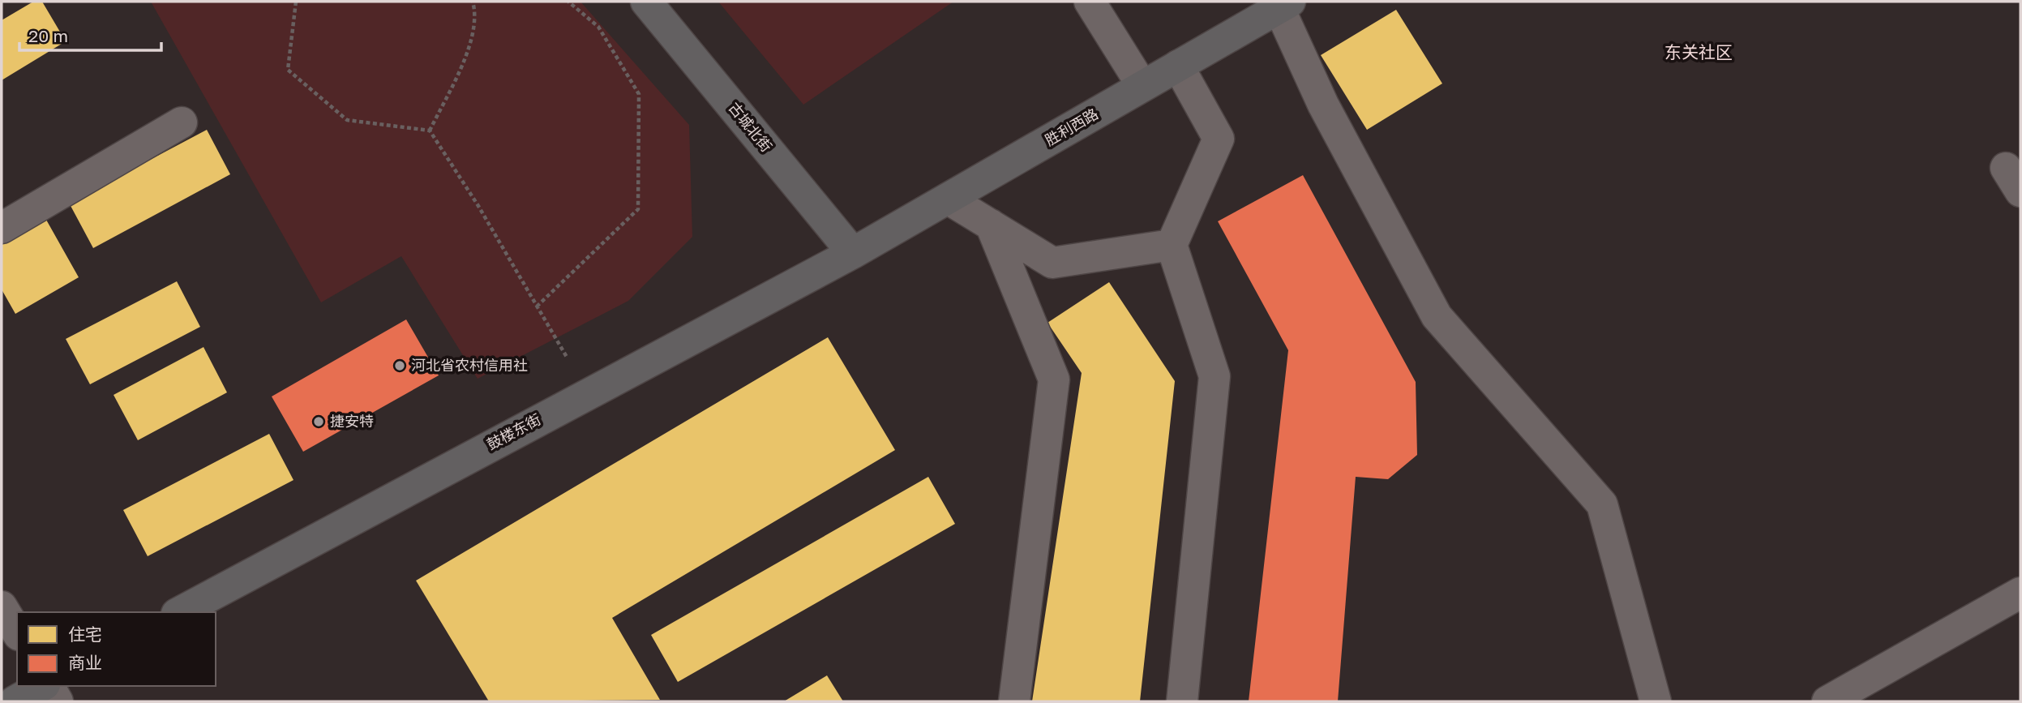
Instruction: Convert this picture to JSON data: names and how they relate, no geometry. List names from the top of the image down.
{
  "streets": {
    "main road": ["古城北街", "胜利西路", "鼓楼东街"]
  },
  "crossings": [
    ["古城北街", "胜利西路"],
    ["古城北街", "鼓楼东街"],
    ["胜利西路", "鼓楼东街"]
  ],
  "districts": ["东关社区"],
  "places": ["河北省农村信用社", "捷安特"],
  "legend": ["住宅", "商业"],
  "scale_bar": "20 m"
}
